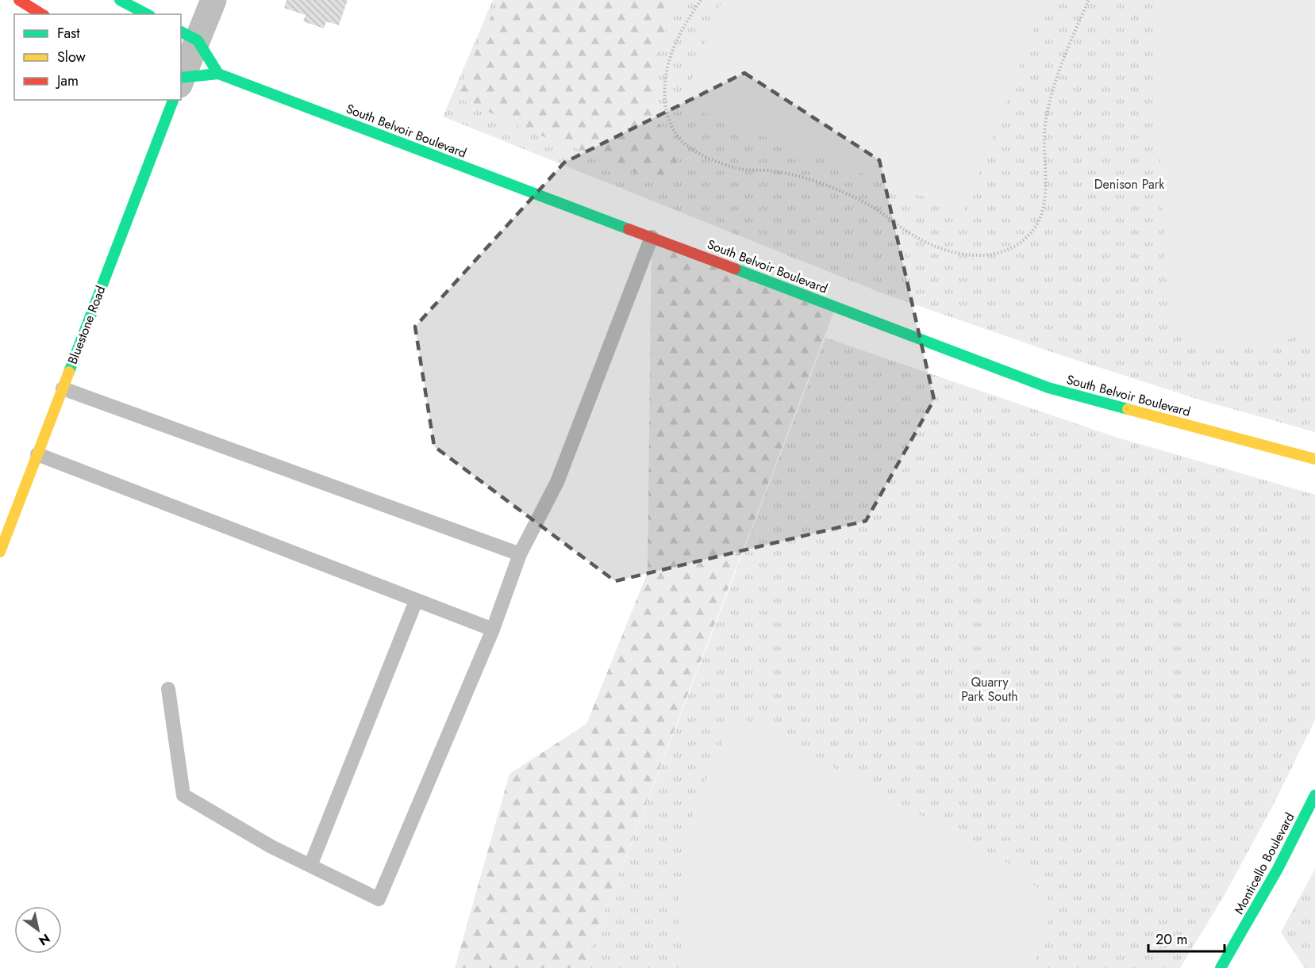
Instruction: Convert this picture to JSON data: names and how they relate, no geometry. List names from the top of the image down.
{
  "streets": {
    "street": ["South Belvoir Boulevard", "Bluestone Road", "Monticello Boulevard"]
  },
  "parks": ["Denison Park", "Quarry Park South"],
  "legend": ["Fast", "Slow", "Jam"],
  "scale_bar": "20 m",
  "north": "bottom right"
}
